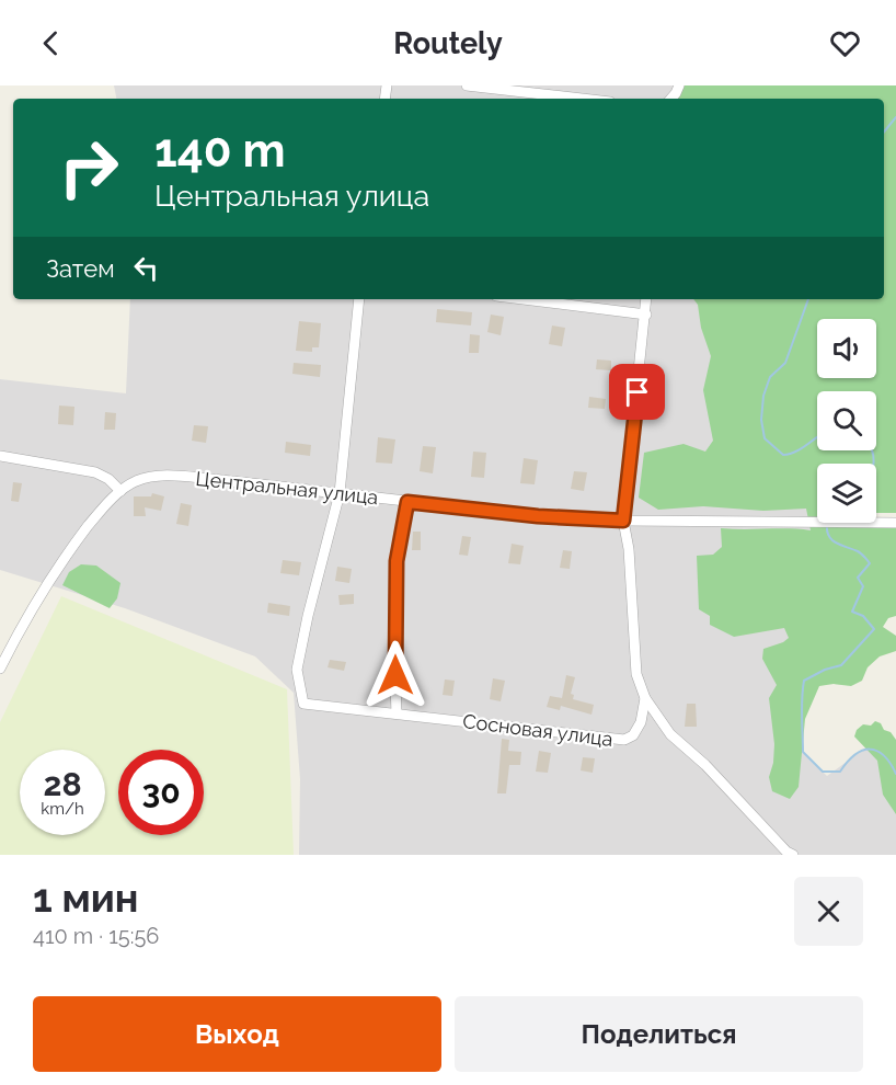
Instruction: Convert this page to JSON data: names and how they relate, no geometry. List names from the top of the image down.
{
  "streets": {
    "street": ["Центральная улица", "Сосновая улица"]
  },
  "crossings": [
    ["Центральная улица", "Сосновая улица"]
  ],
  "page": {
    "header": "Routely",
    "turn": ["140 m", "Центральная улица"],
    "then": "Затем",
    "speed": "28 km/h",
    "limit": "30",
    "heading": ["1 мин", "410 m · 15:56"],
    "buttons": ["Выход", "Поделиться"]
  }
}
